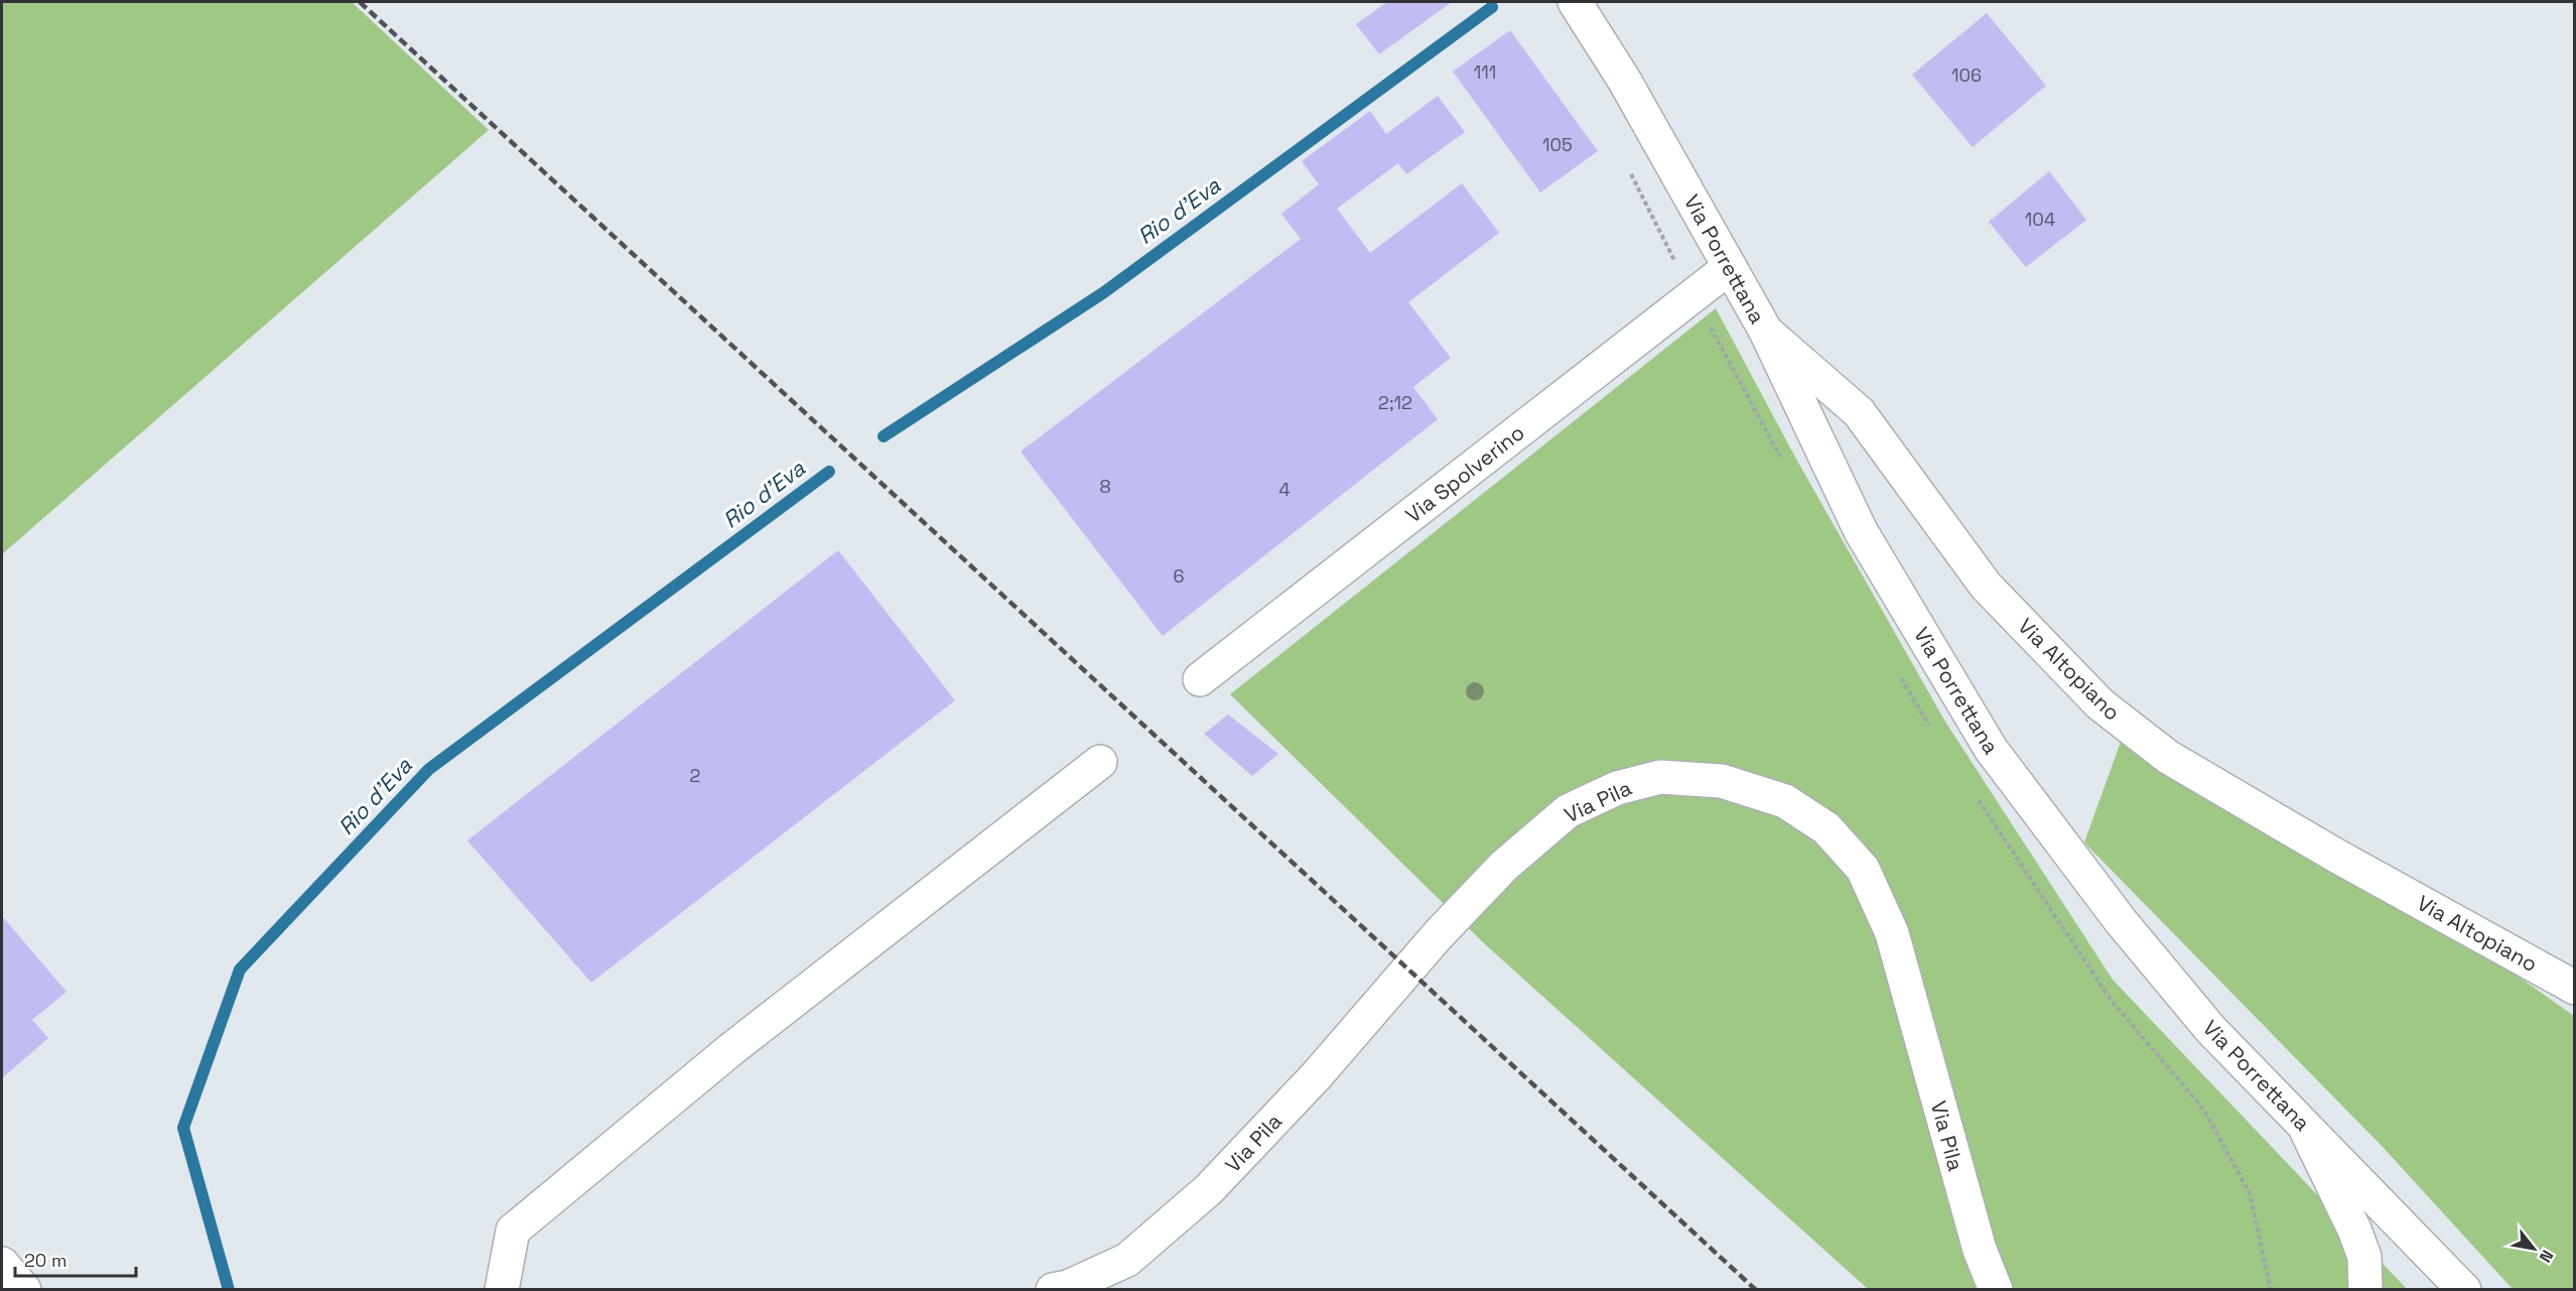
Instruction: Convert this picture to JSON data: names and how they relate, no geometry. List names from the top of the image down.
{
  "streets": {
    "street": [
      "Via Porrettana",
      "Via Spolverino",
      "Via Altopiano",
      "Via Pila"
    ]
  },
  "crossings": [
    ["Via Porrettana", "Via Spolverino"],
    ["Via Porrettana", "Via Altopiano"]
  ],
  "water": ["Rio d'Eva"],
  "house_numbers": [
    "111",
    "106",
    "105",
    "104",
    "2;12",
    "8",
    "4",
    "6",
    "2"
  ],
  "scale_bar": "20 m",
  "north": "bottom right"
}
